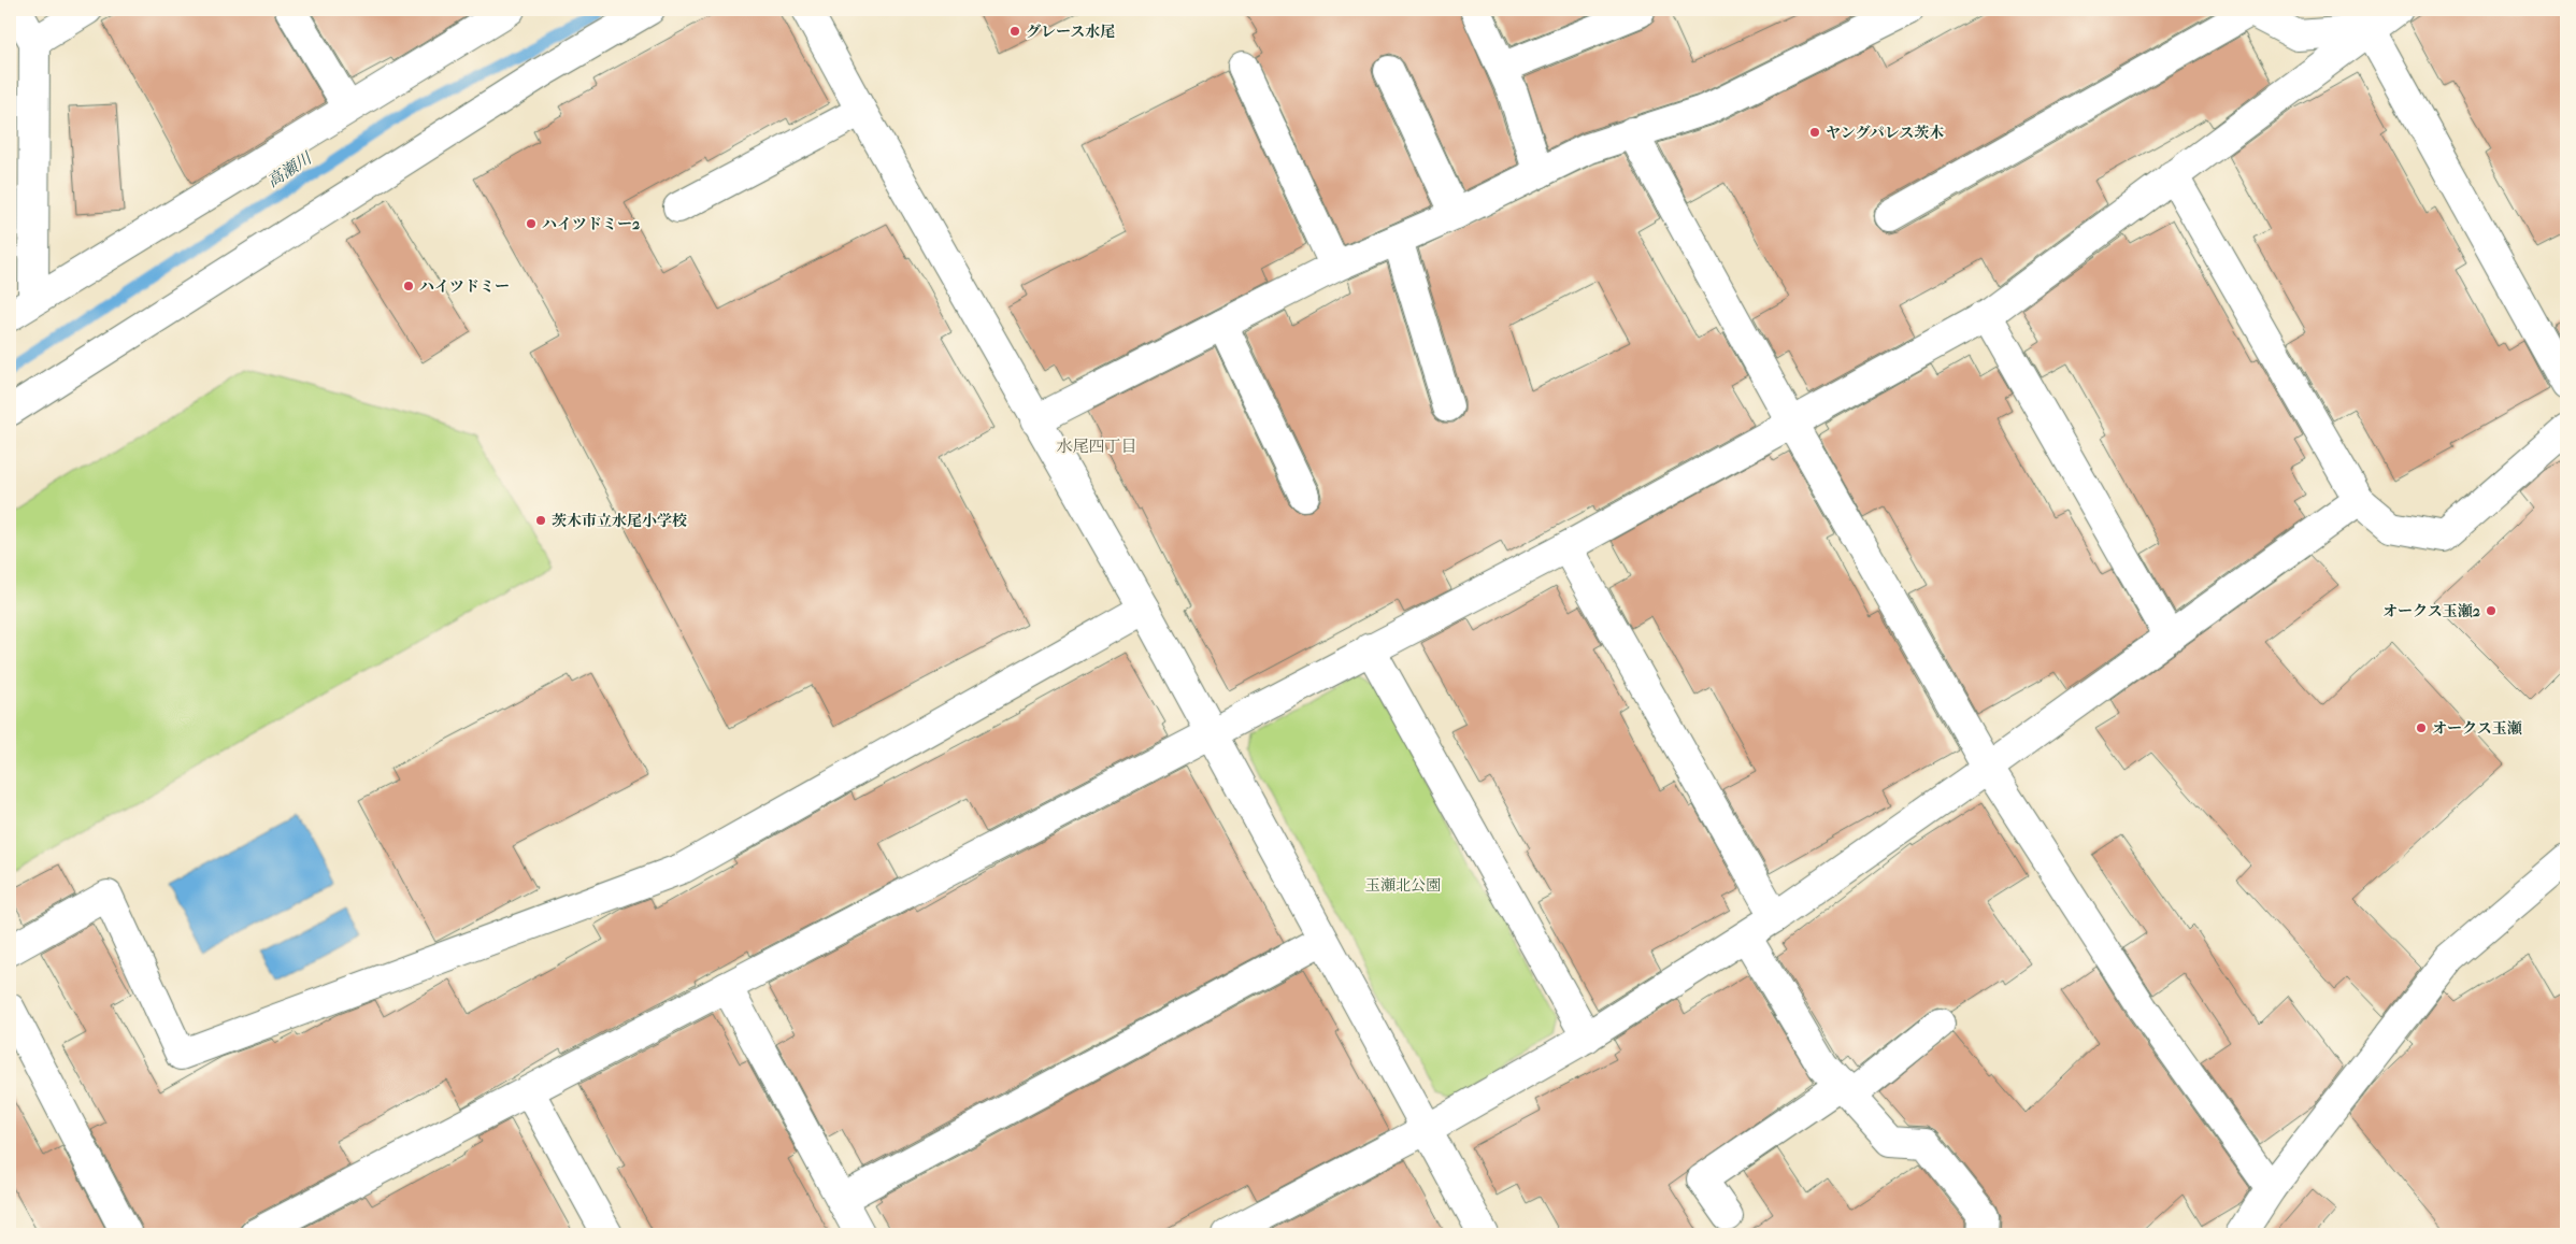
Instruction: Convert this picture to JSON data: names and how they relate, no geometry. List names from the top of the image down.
{
  "districts": ["水尾四丁目"],
  "water": ["高瀬川"],
  "parks": ["玉瀬北公園"],
  "places": [
    "グレース水尾",
    "ヤングパレス茨木",
    "ハイツドミー2",
    "ハイツドミー",
    "茨木市立水尾小学校",
    "オークス玉瀬2",
    "オークス玉瀬"
  ]
}
